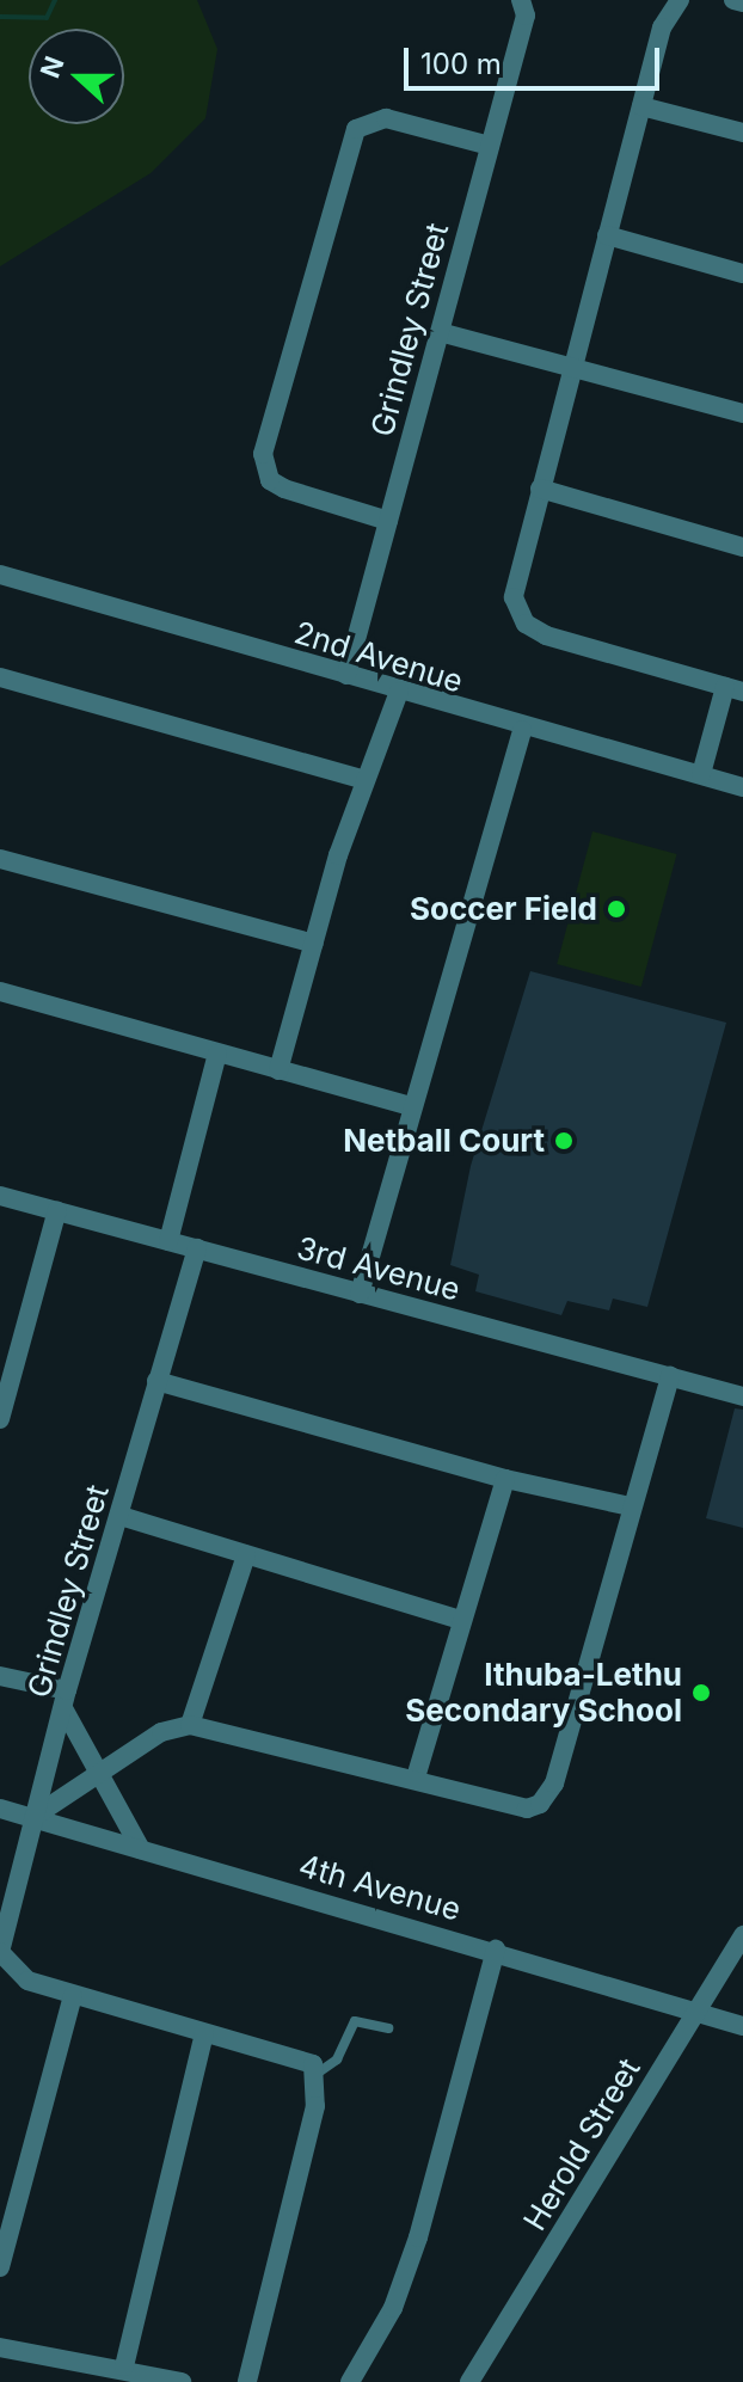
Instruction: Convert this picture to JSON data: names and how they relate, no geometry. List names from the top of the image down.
{
  "streets": {
    "street": [
      "Grindley Street",
      "2nd Avenue",
      "3rd Avenue",
      "4th Avenue",
      "Herold Street"
    ]
  },
  "crossings": [
    ["Grindley Street", "2nd Avenue"],
    ["Grindley Street", "3rd Avenue"],
    ["Grindley Street", "4th Avenue"],
    ["4th Avenue", "Herold Street"]
  ],
  "places": ["Soccer Field", "Netball Court", "Ithuba-Lethu Secondary School"],
  "scale_bar": "100 m",
  "north": "left"
}
